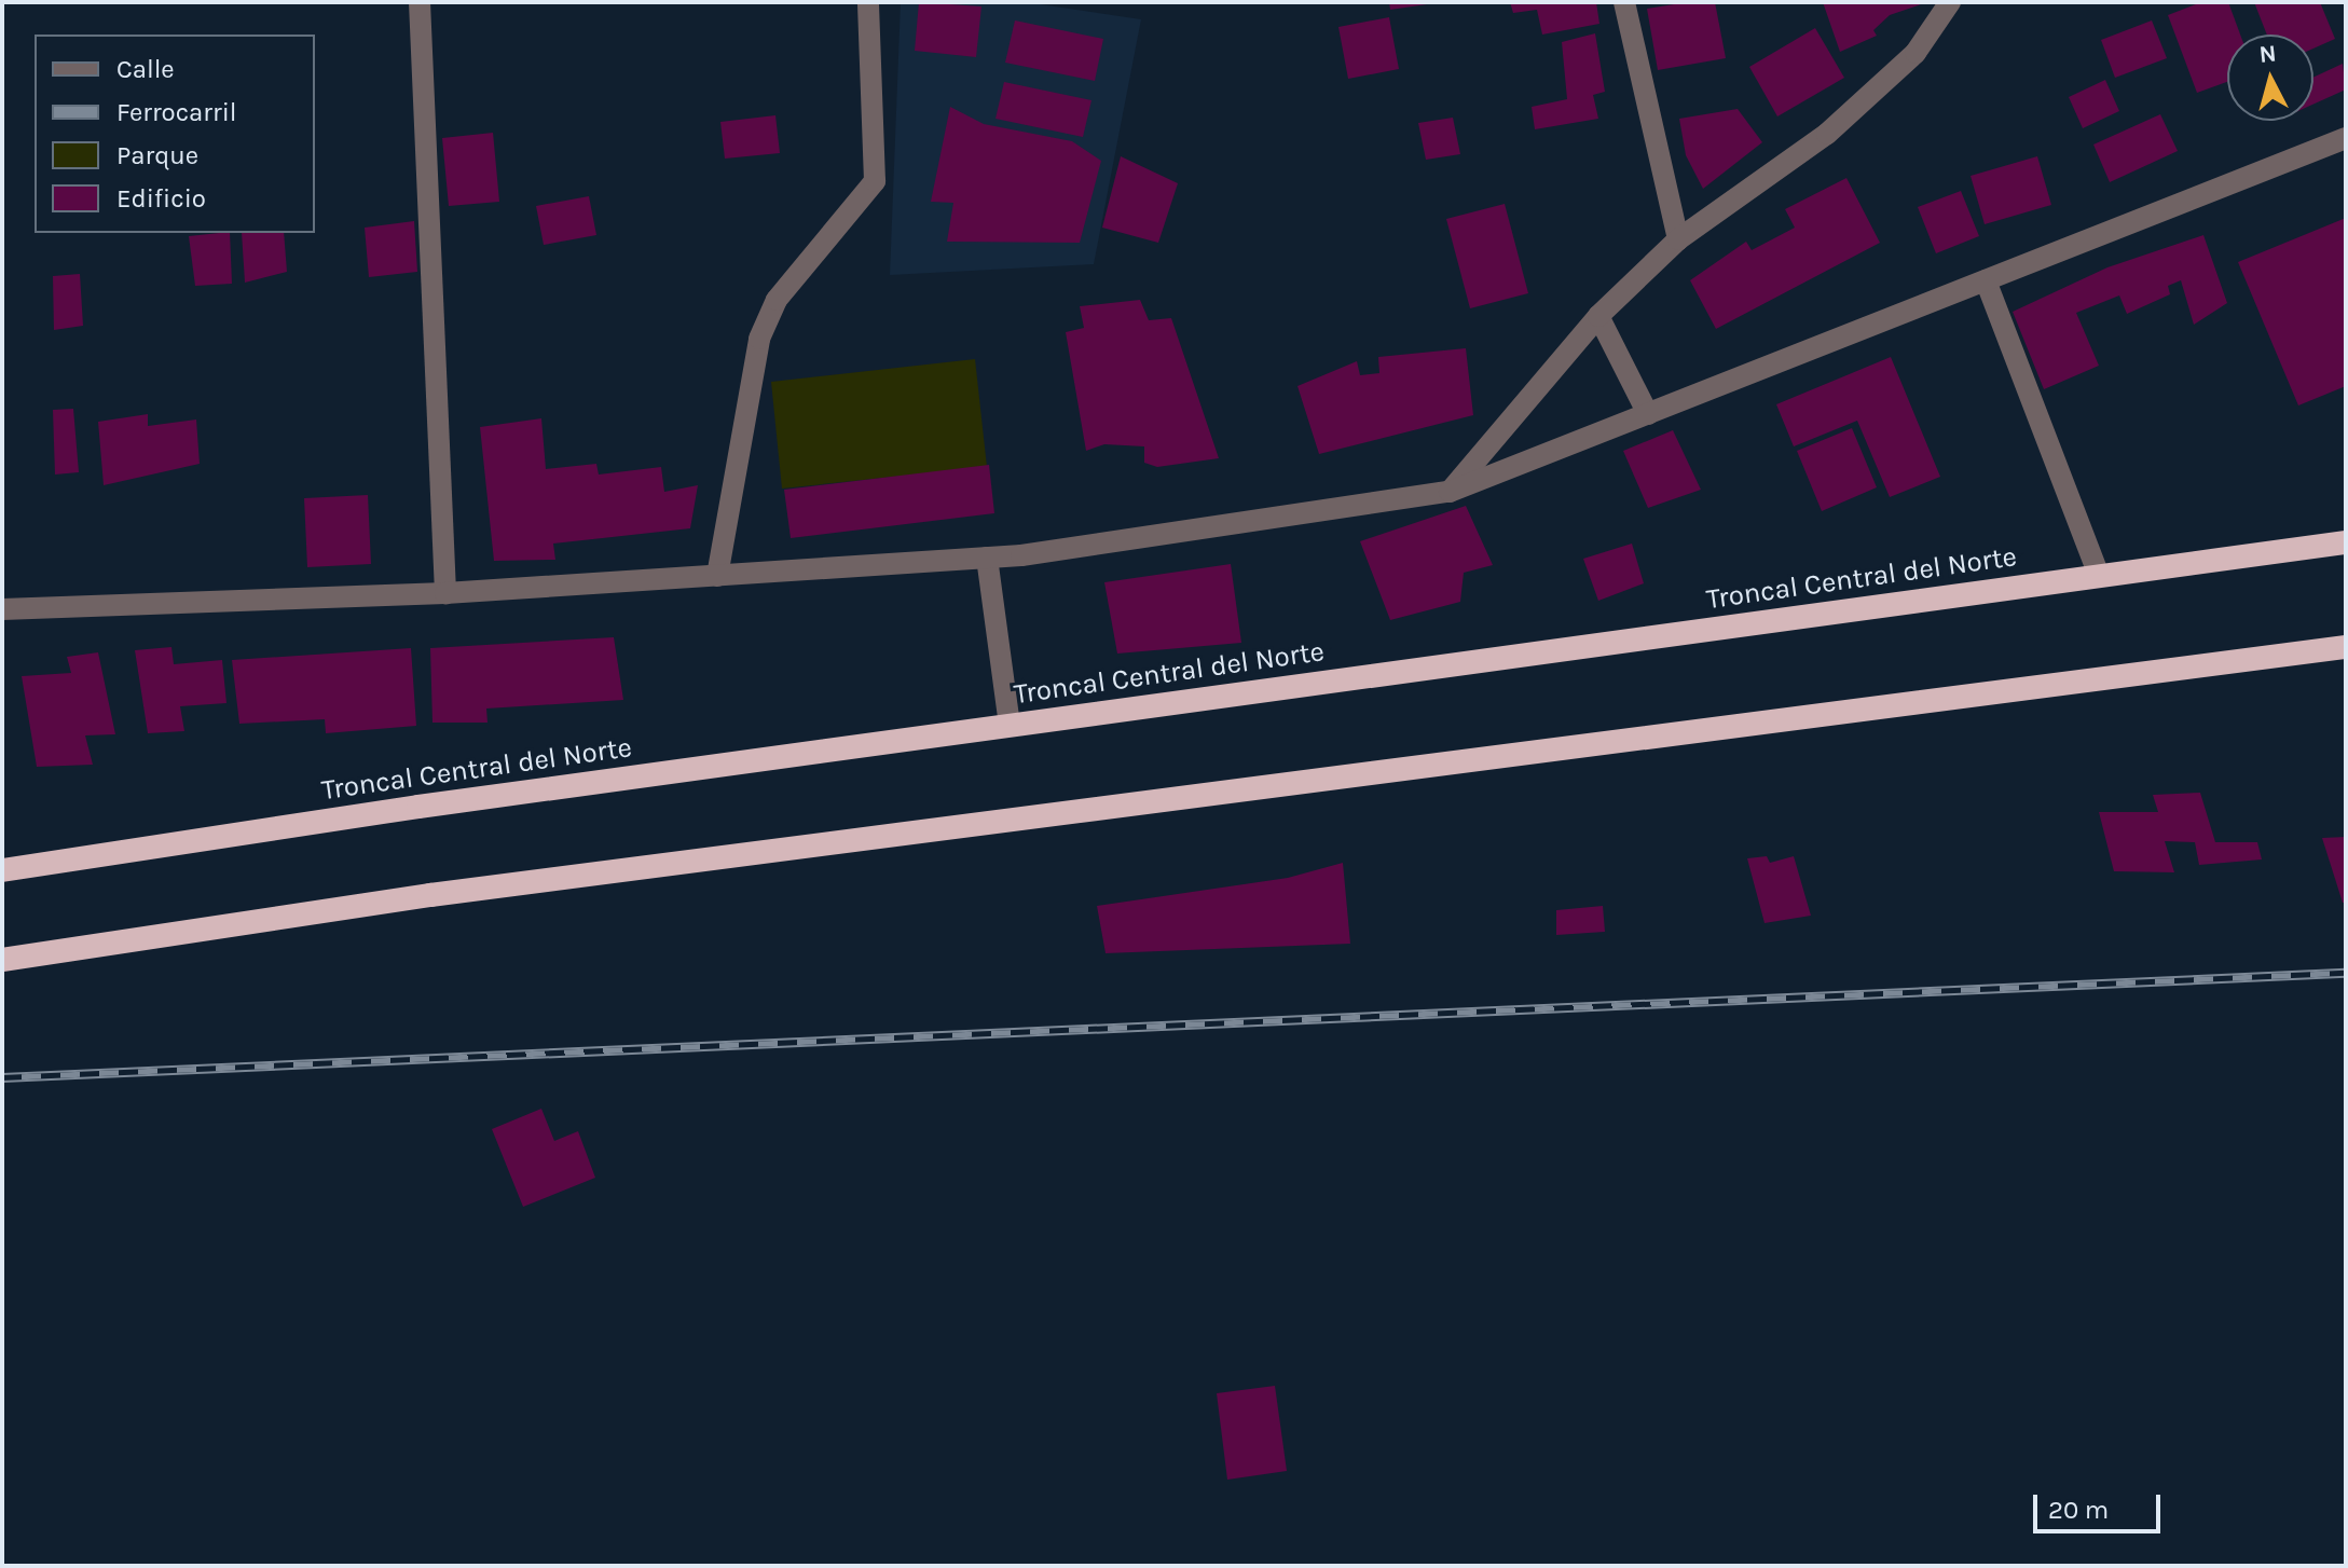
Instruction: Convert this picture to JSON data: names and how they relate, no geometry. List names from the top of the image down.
{
  "streets": {
    "highway": ["Troncal Central del Norte"]
  },
  "legend": [
    "Calle",
    "Ferrocarril",
    "Parque",
    "Edificio"
  ],
  "scale_bar": "20 m",
  "north": "top"
}
